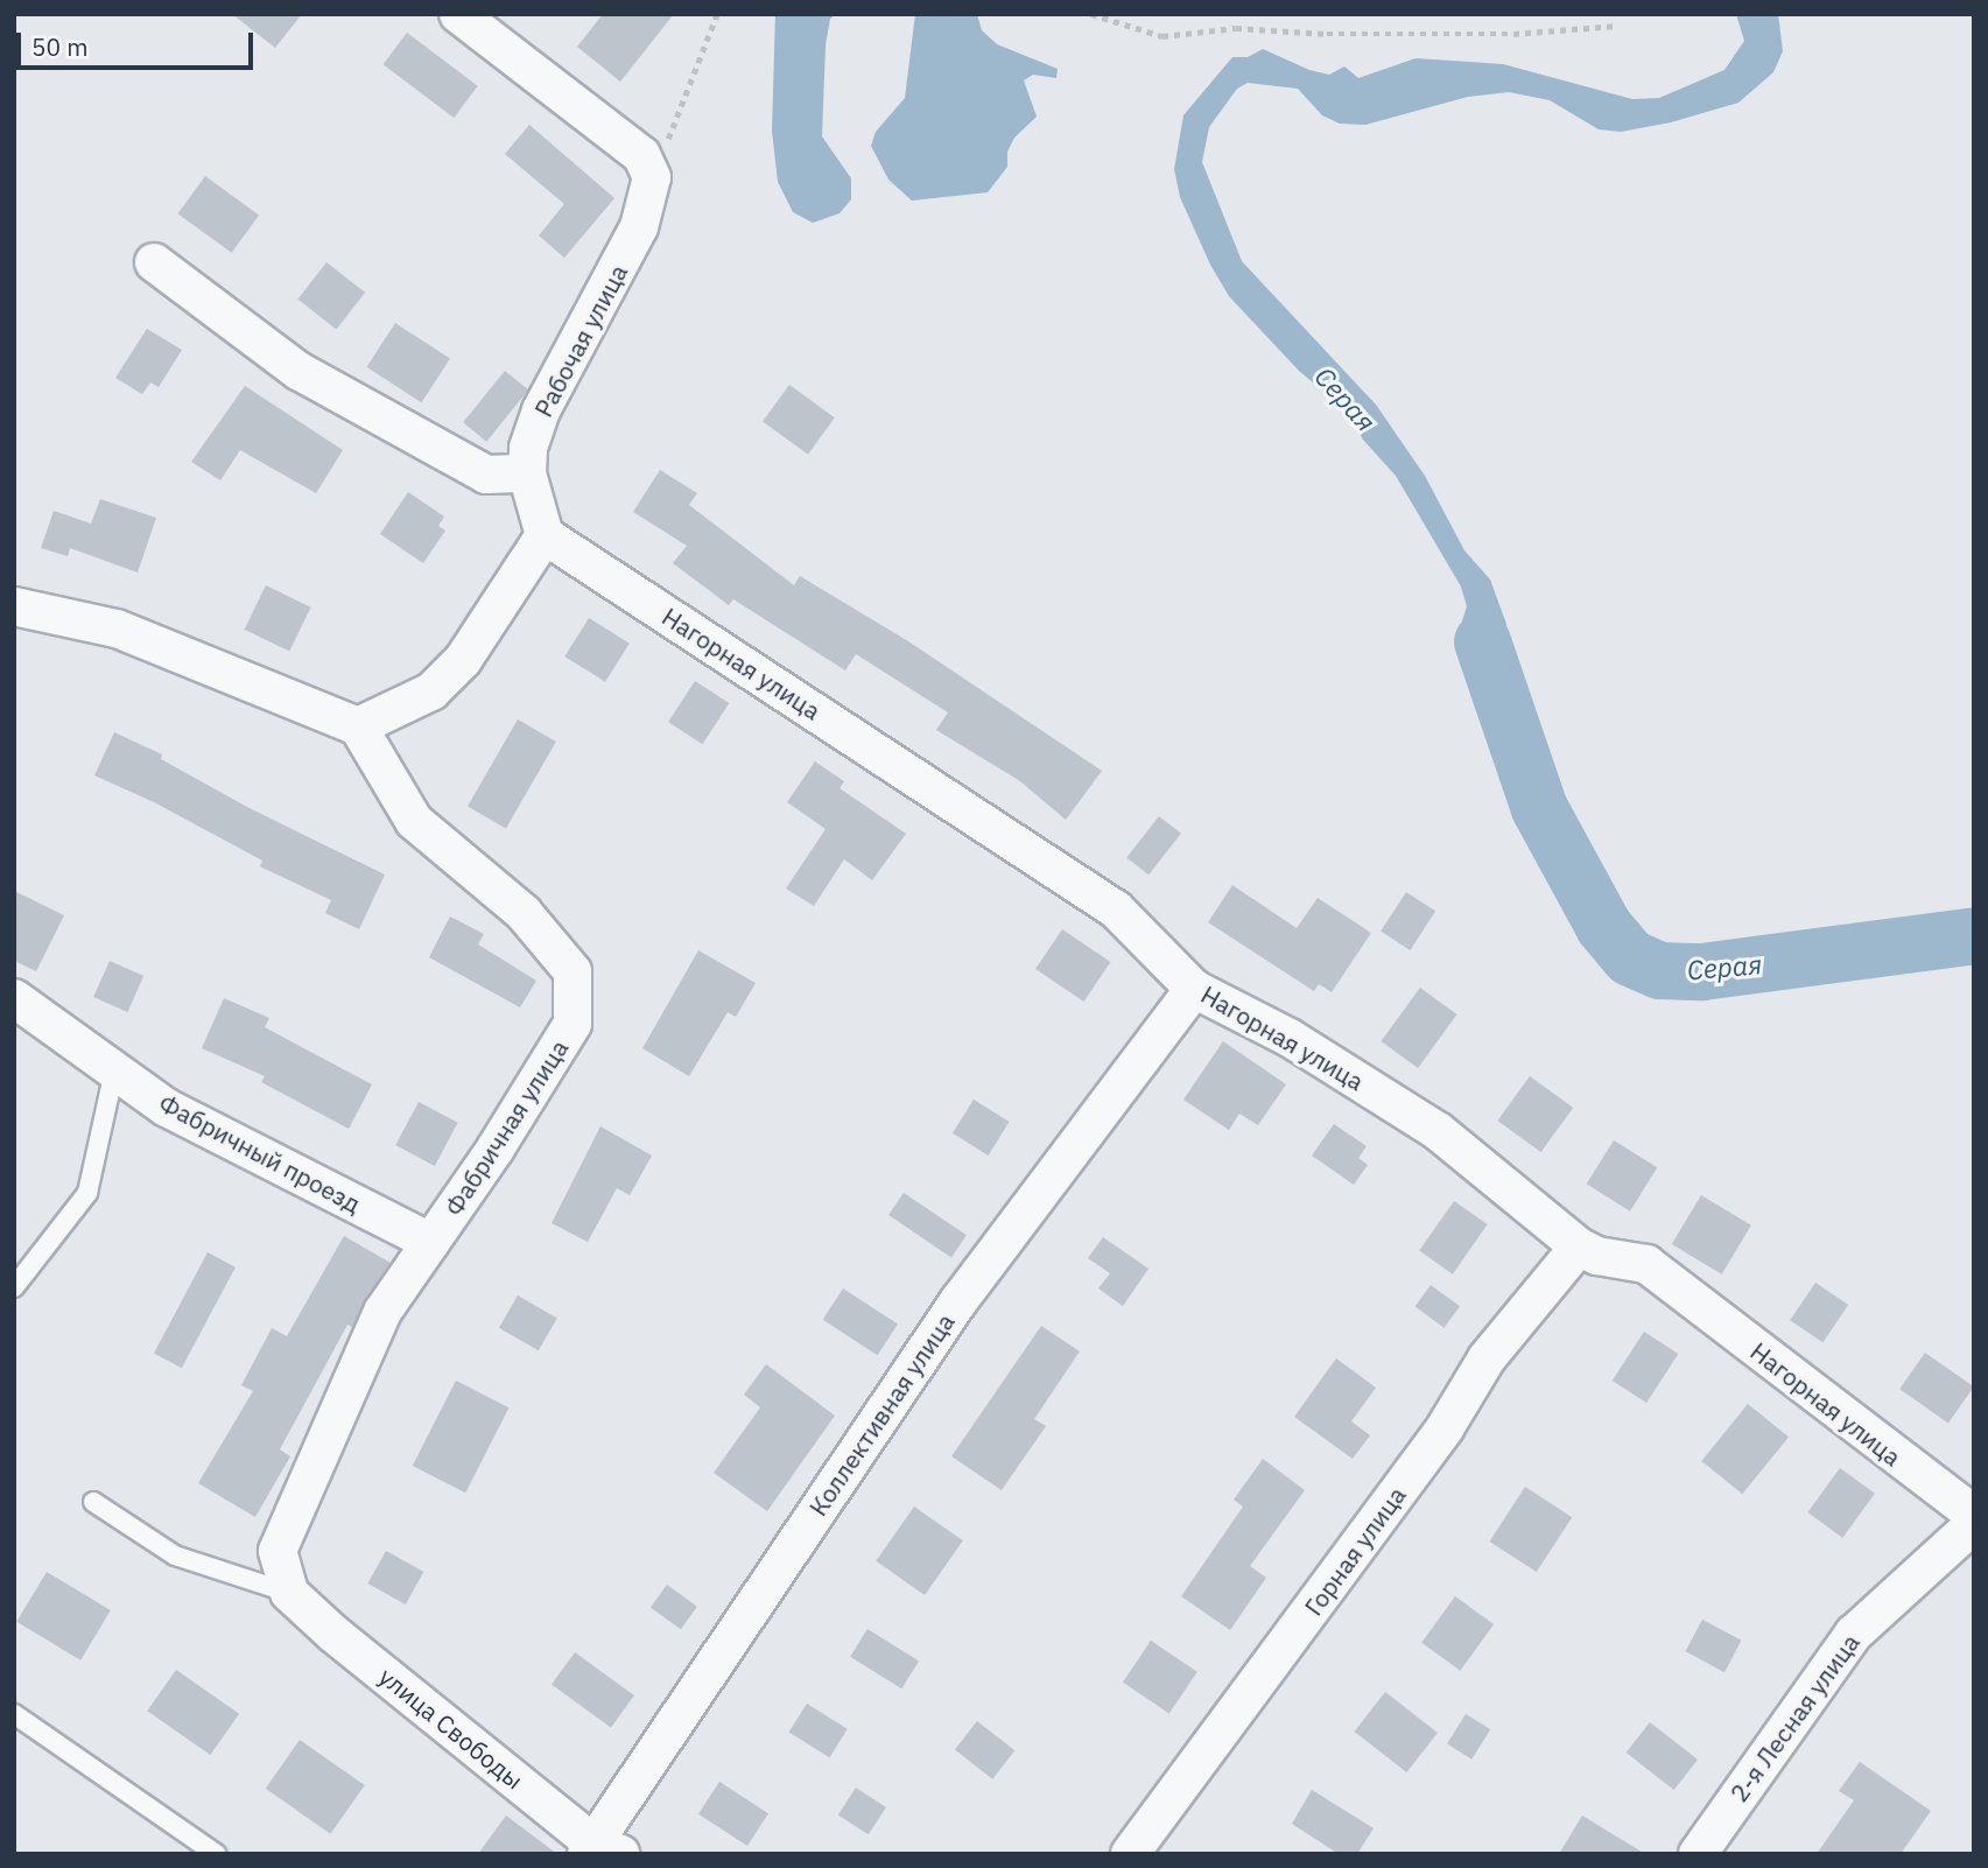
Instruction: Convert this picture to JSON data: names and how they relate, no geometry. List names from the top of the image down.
{
  "streets": {
    "street": [
      "Рабочая улица",
      "Нагорная улица",
      "Фабричная улица",
      "Фабричный проезд",
      "Коллективная улица",
      "Горная улица",
      "2-я Лесная улица",
      "улица Свободы"
    ]
  },
  "crossings": [
    ["Рабочая улица", "Нагорная улица"],
    ["Нагорная улица", "Коллективная улица"],
    ["Нагорная улица", "Горная улица"],
    ["Фабричная улица", "Фабричный проезд"],
    ["Фабричная улица", "улица Свободы"],
    ["Коллективная улица", "улица Свободы"]
  ],
  "water": ["Серая"],
  "scale_bar": "50 m"
}
